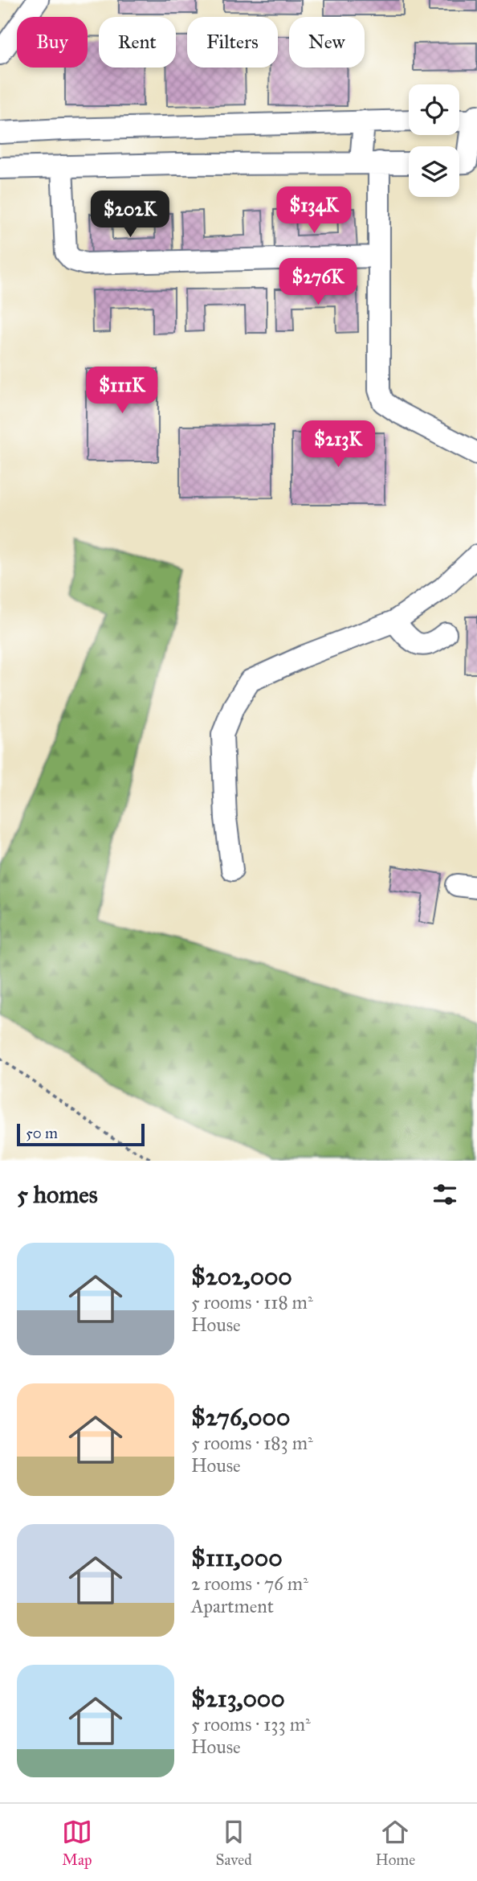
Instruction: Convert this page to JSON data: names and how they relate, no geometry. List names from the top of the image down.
{
  "scale_bar": "50 m",
  "page": {
    "chip": [
      "Buy",
      "Rent",
      "Filters",
      "New"
    ],
    "price": [
      "$134K",
      "$202K",
      "$276K",
      "$111K",
      "$213K"
    ],
    "scale": "50 m",
    "heading": "5 homes",
    "list": [
      {
        "name": "$202,000",
        "note": "5 rooms · 118 m² · House"
      },
      {
        "name": "$276,000",
        "note": "5 rooms · 183 m² · House"
      },
      {
        "name": "$111,000",
        "note": "2 rooms · 76 m² · Apartment"
      },
      {
        "name": "$213,000",
        "note": "5 rooms · 133 m² · House"
      }
    ],
    "tabs": ["Map", "Saved", "Home"]
  }
}
